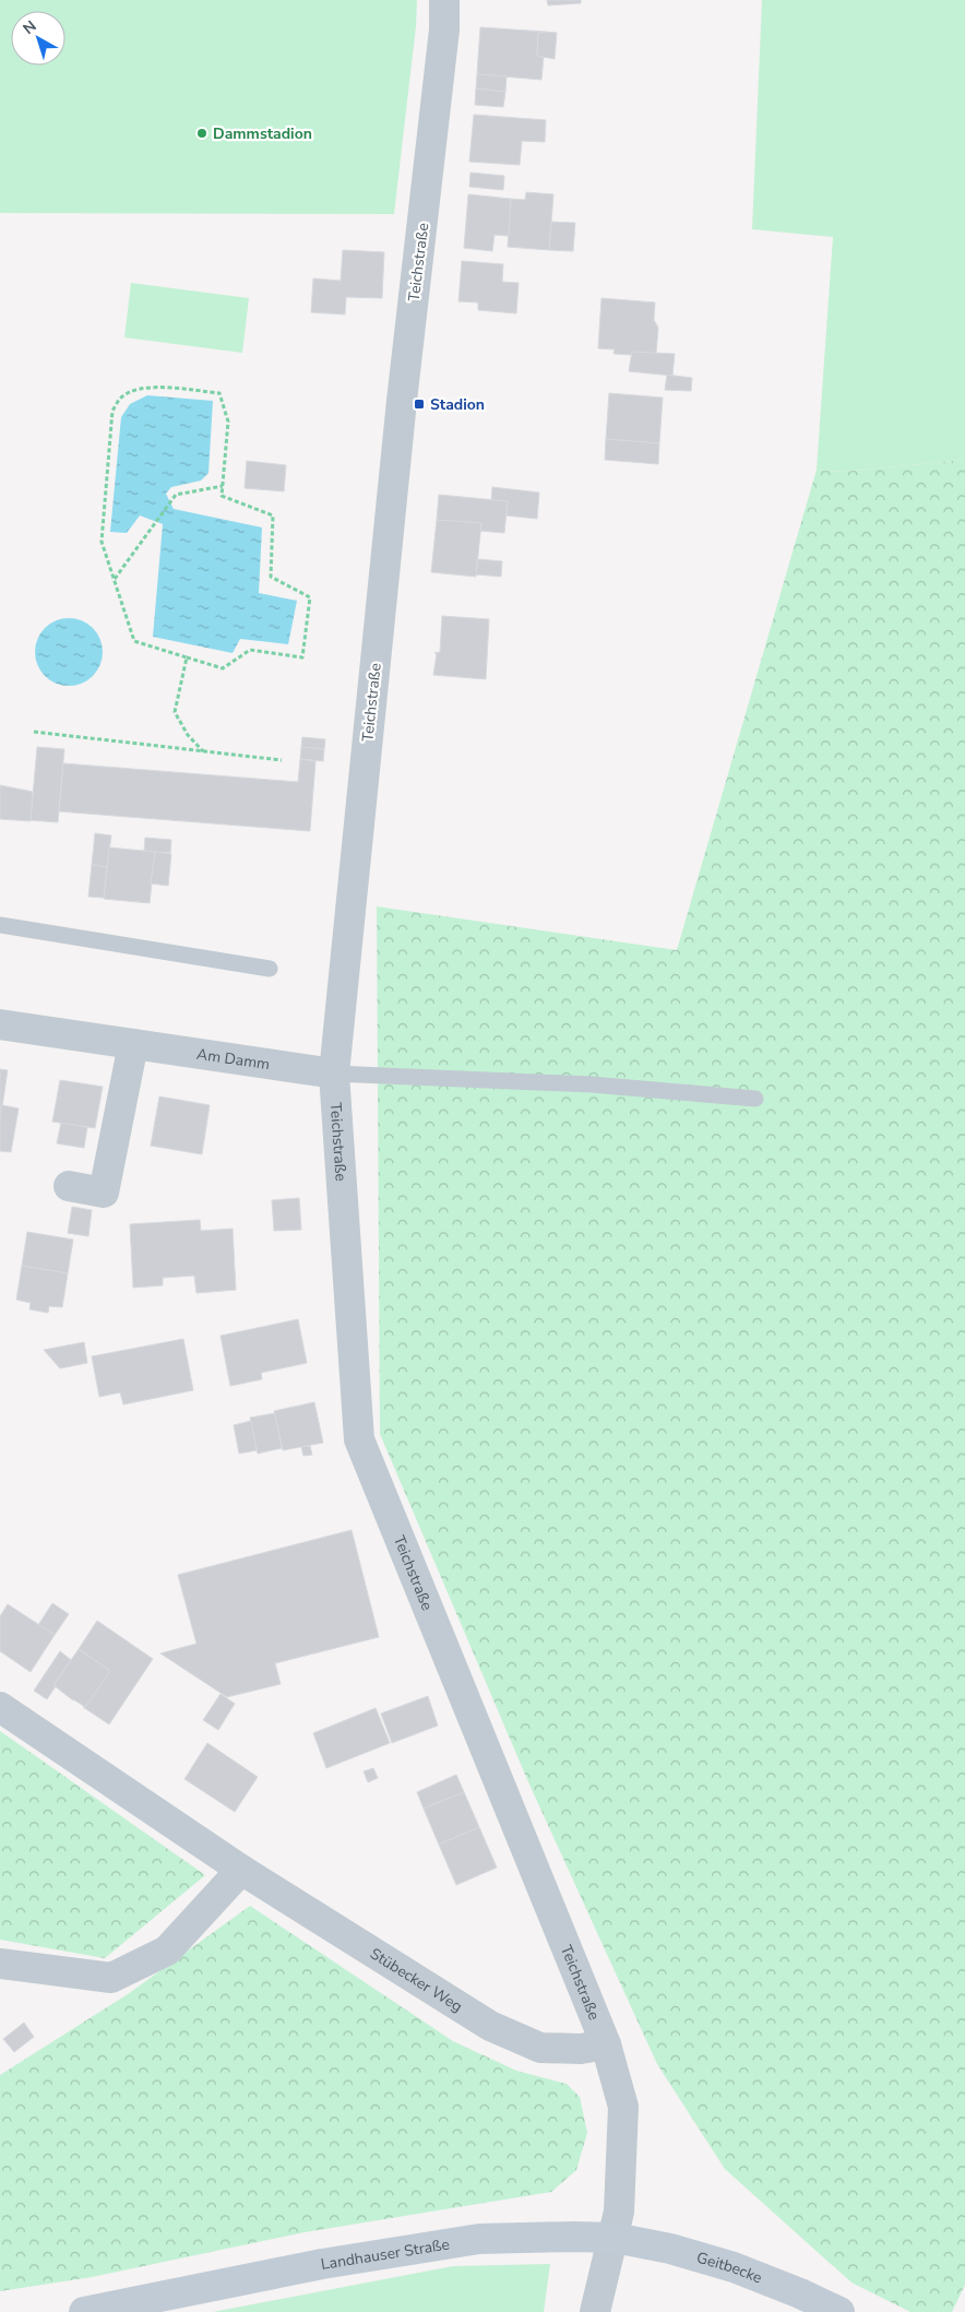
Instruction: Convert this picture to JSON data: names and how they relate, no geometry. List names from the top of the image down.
{
  "streets": {
    "street": [
      "Teichstraße",
      "Am Damm",
      "Stübecker Weg",
      "Landhauser Straße",
      "Geitbecke"
    ]
  },
  "crossings": [
    ["Teichstraße", "Am Damm"],
    ["Teichstraße", "Stübecker Weg"],
    ["Teichstraße", "Landhauser Straße"],
    ["Teichstraße", "Geitbecke"],
    ["Landhauser Straße", "Geitbecke"]
  ],
  "places": {
    "other": ["Dammstadion"],
    "transit": ["Stadion"]
  },
  "north": "top left"
}
